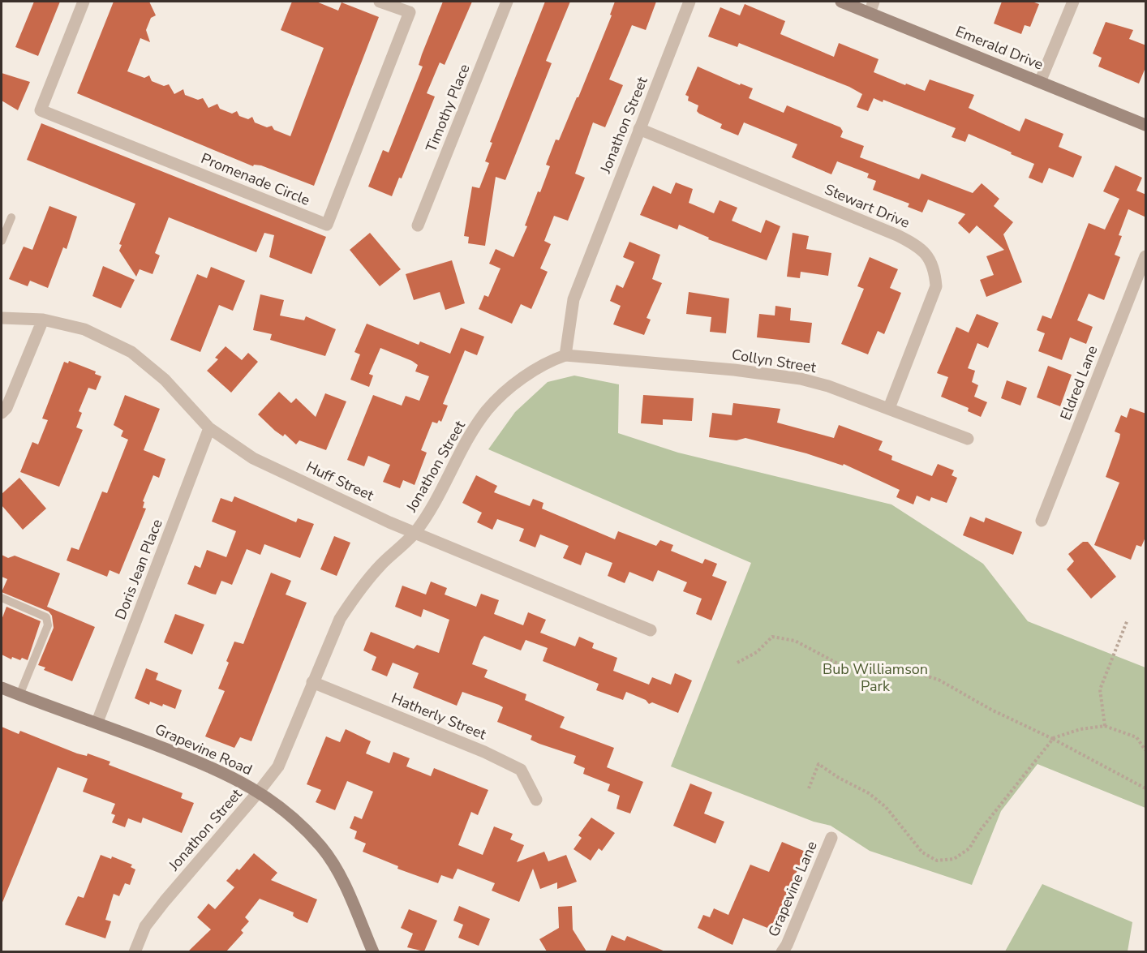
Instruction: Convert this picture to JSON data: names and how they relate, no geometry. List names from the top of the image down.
{
  "streets": {
    "main road": ["Emerald Drive", "Grapevine Road"],
    "street": [
      "Timothy Place",
      "Jonathon Street",
      "Promenade Circle",
      "Stewart Drive",
      "Collyn Street",
      "Eldred Lane",
      "Huff Street",
      "Doris Jean Place",
      "Hatherly Street",
      "Grapevine Lane"
    ]
  },
  "crossings": [
    ["Jonathon Street", "Stewart Drive"],
    ["Jonathon Street", "Collyn Street"],
    ["Jonathon Street", "Huff Street"],
    ["Jonathon Street", "Hatherly Street"],
    ["Jonathon Street", "Grapevine Road"],
    ["Stewart Drive", "Collyn Street"],
    ["Huff Street", "Doris Jean Place"],
    ["Doris Jean Place", "Grapevine Road"]
  ],
  "parks": ["Bub Williamson Park"]
}
